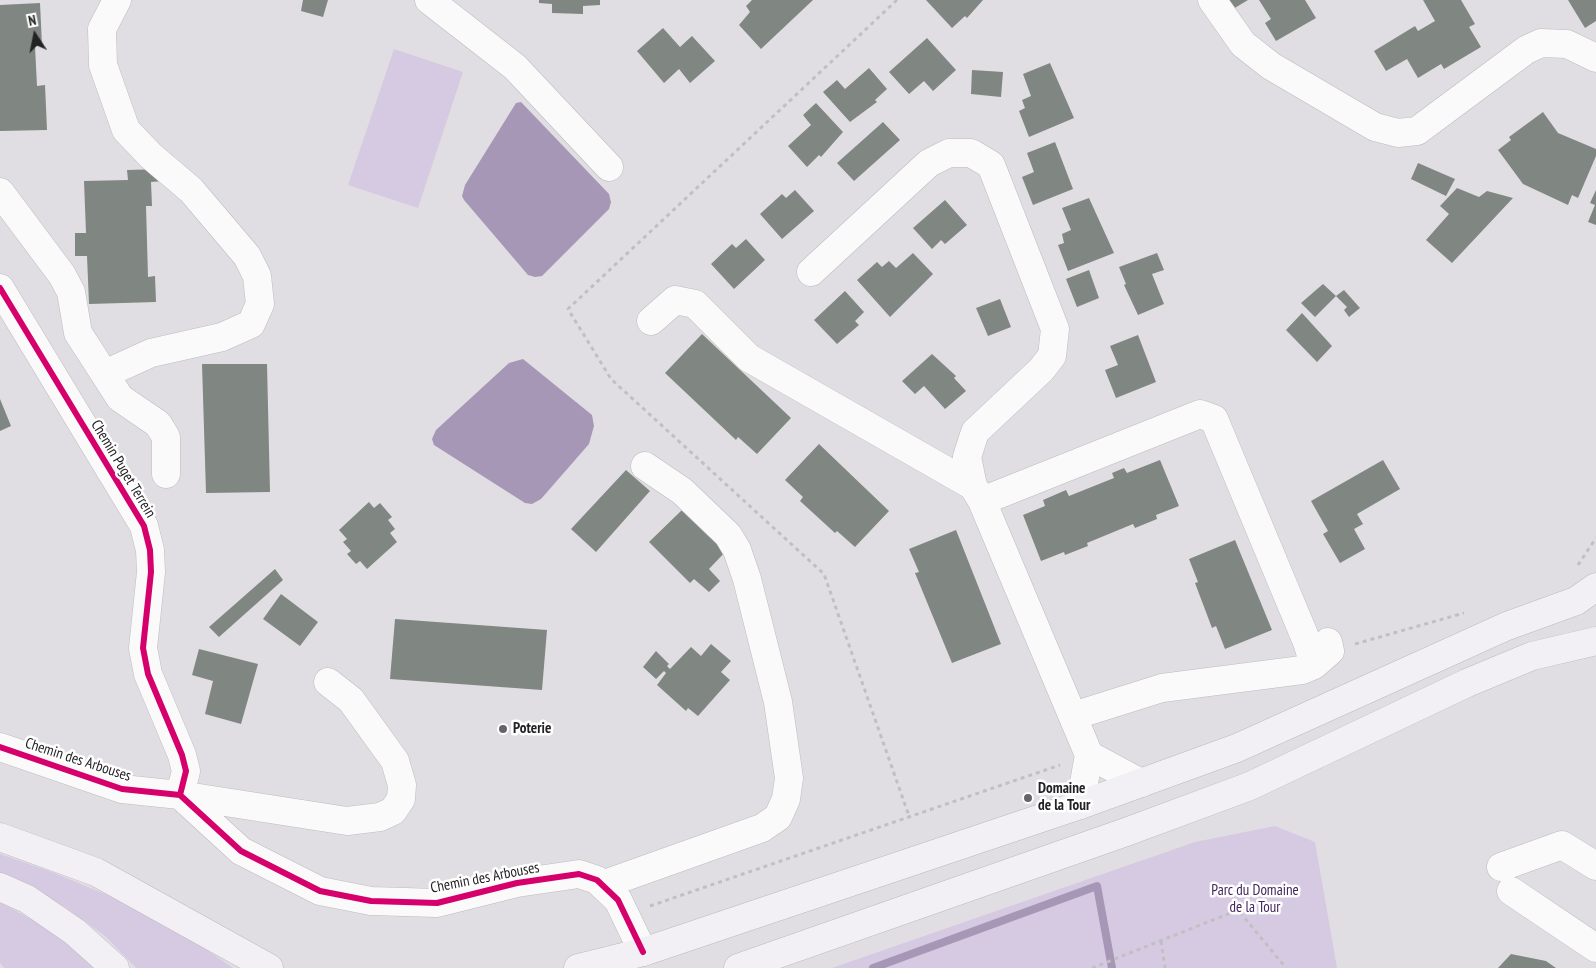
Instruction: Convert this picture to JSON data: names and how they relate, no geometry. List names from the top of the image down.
{
  "streets": {
    "street": ["Chemin Puget Terrein", "Chemin des Arbouses"]
  },
  "crossings": [
    ["Chemin Puget Terrein", "Chemin des Arbouses"]
  ],
  "parks": ["Parc du Domaine de la Tour"],
  "places": ["Poterie", "Domaine de la Tour"],
  "north": "top"
}
